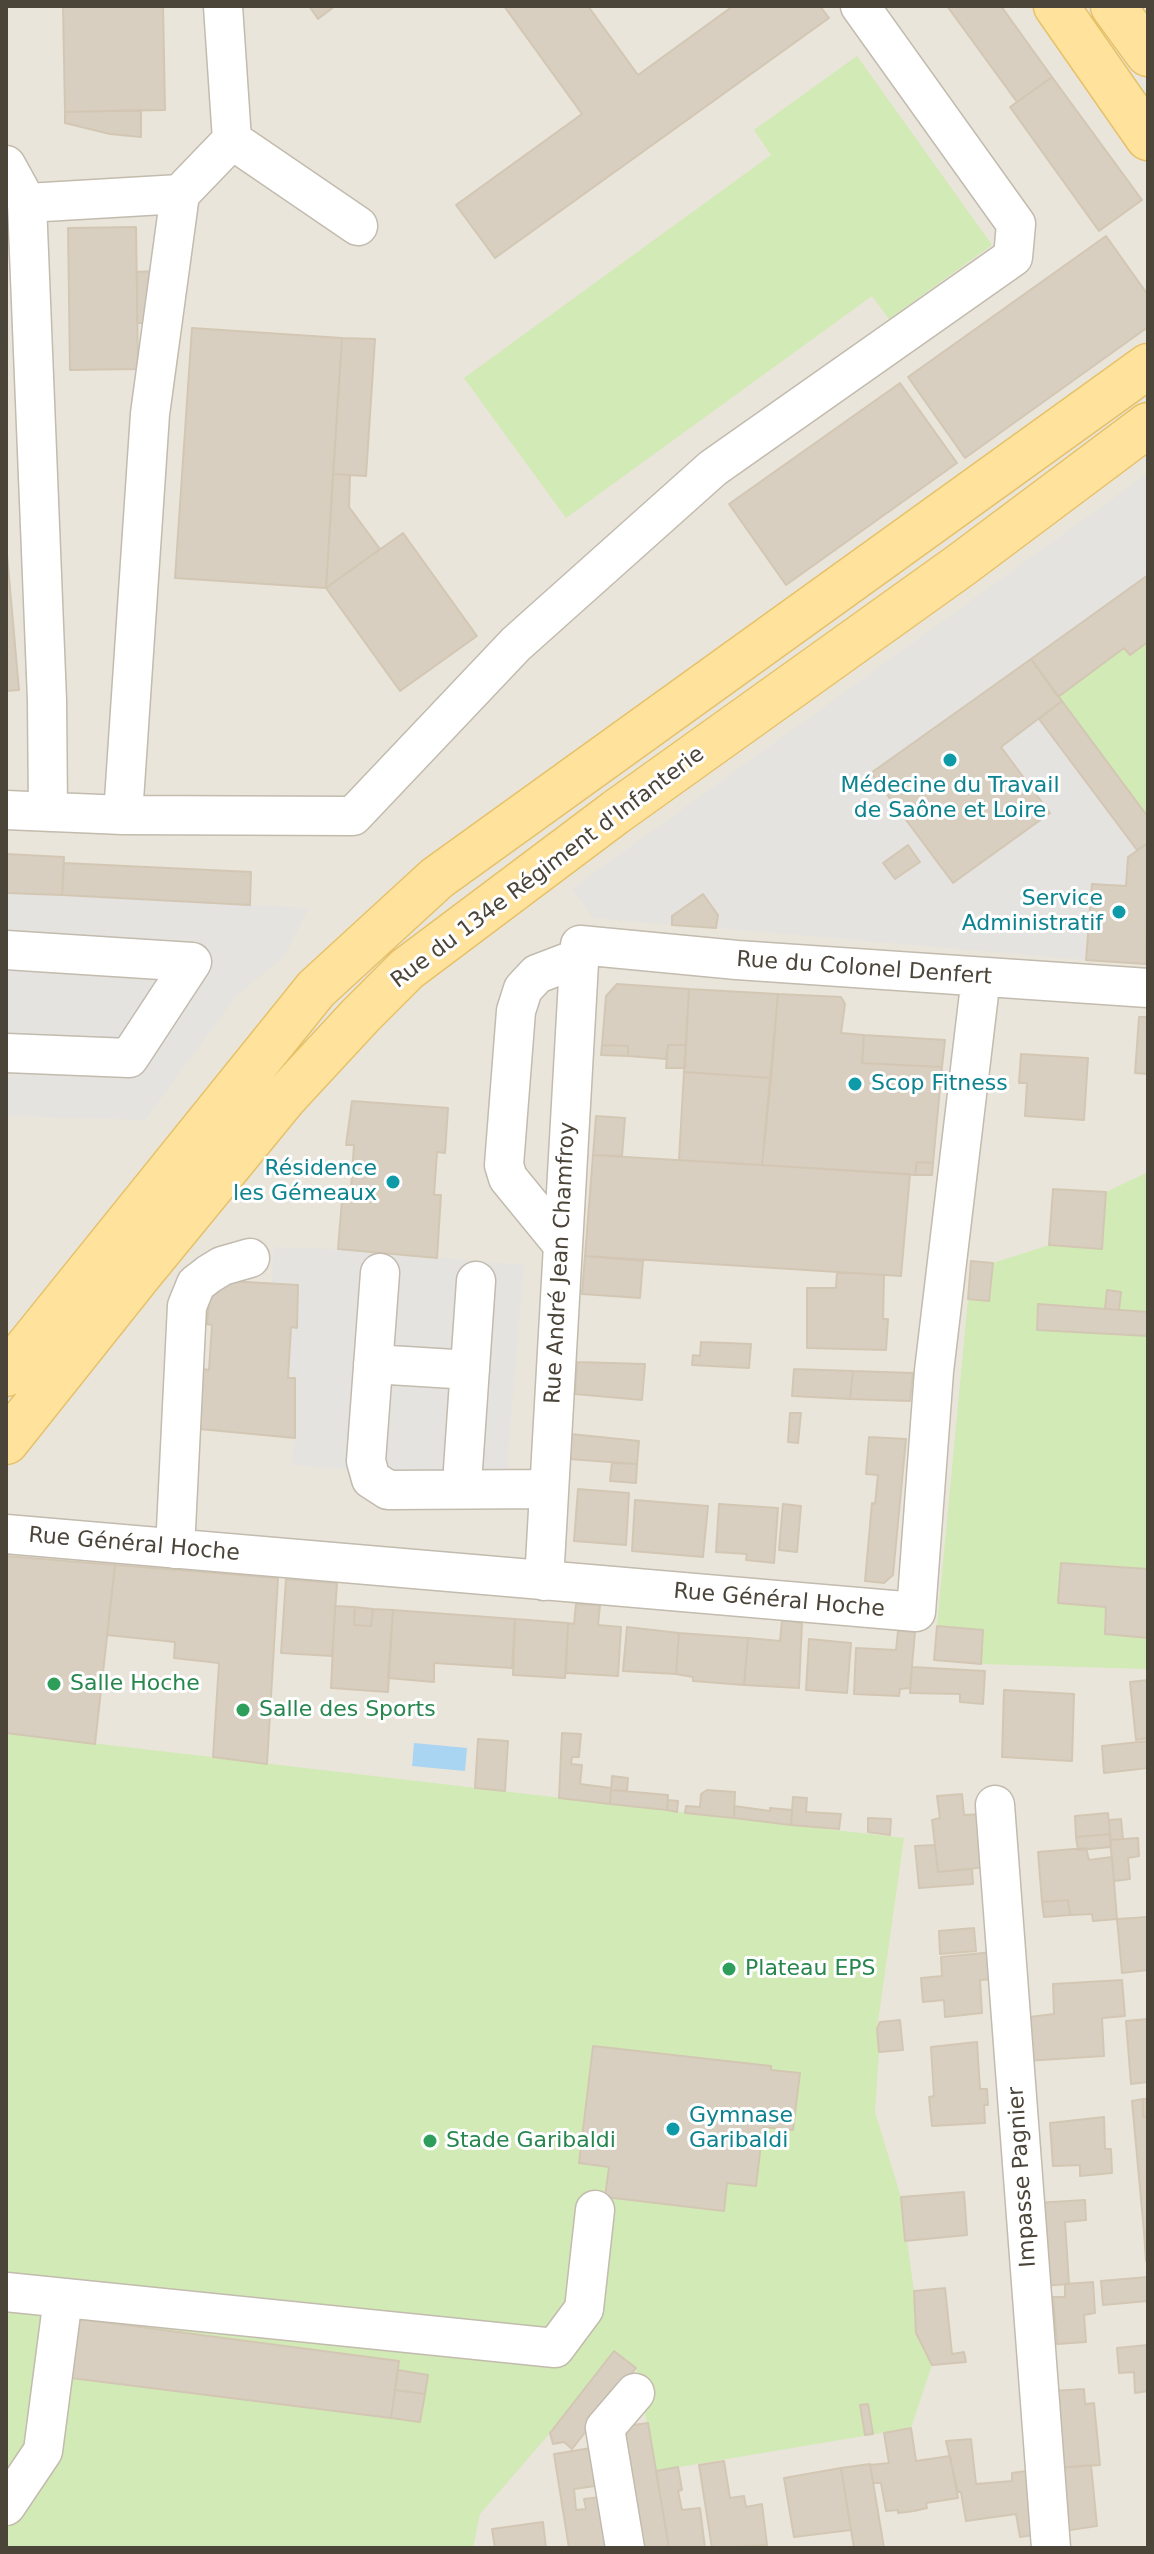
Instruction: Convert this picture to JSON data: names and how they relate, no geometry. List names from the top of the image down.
{
  "streets": {
    "main road": ["Rue du 134e Régiment d'Infanterie"],
    "street": [
      "Rue du Colonel Denfert",
      "Rue André Jean Chamfroy",
      "Rue Général Hoche",
      "Impasse Pagnier"
    ]
  },
  "crossings": [
    ["Rue du Colonel Denfert", "Rue André Jean Chamfroy"],
    ["Rue du Colonel Denfert", "Rue Général Hoche"],
    ["Rue André Jean Chamfroy", "Rue Général Hoche"]
  ],
  "places": [
    "Médecine du Travail de Saône et Loire",
    "Service Administratif",
    "Scop Fitness",
    "Résidence les Gémeaux",
    "Salle Hoche",
    "Salle des Sports",
    "Plateau EPS",
    "Gymnase Garibaldi",
    "Stade Garibaldi"
  ]
}
